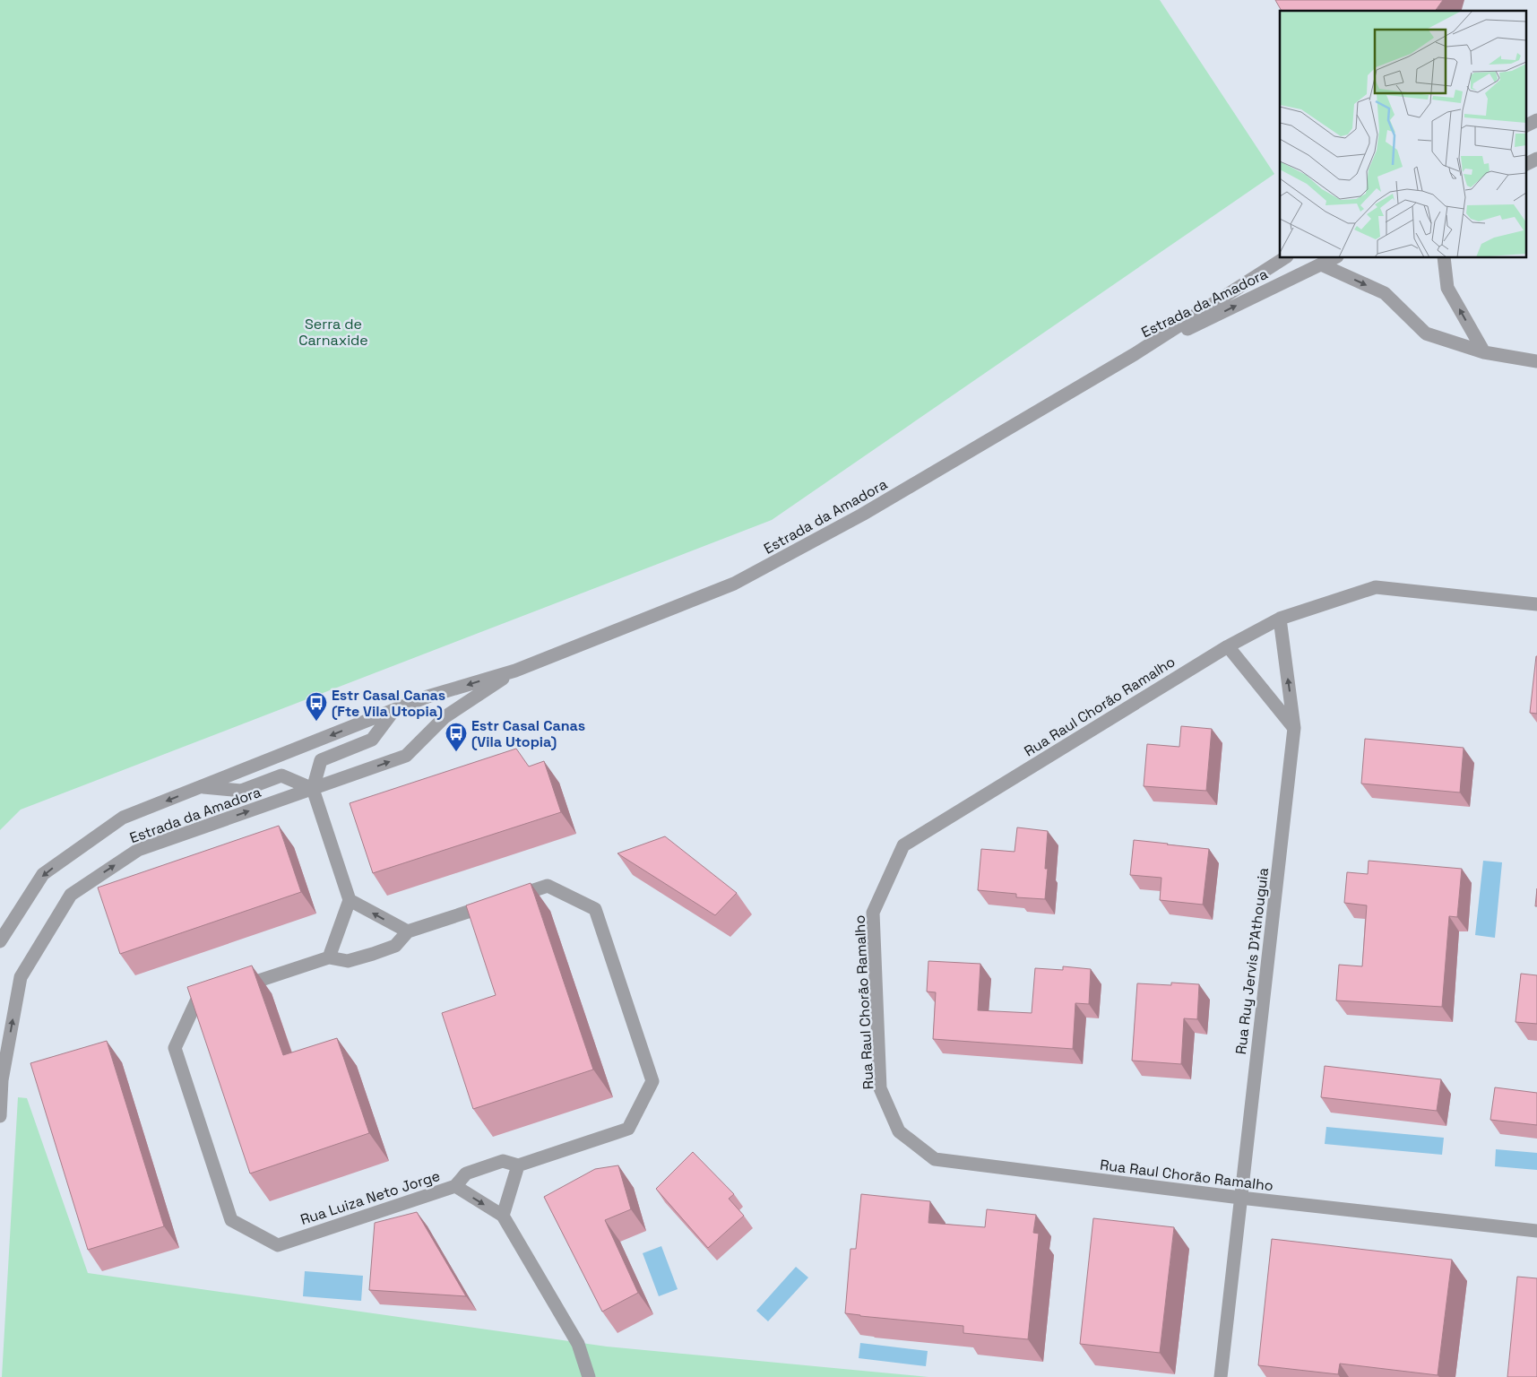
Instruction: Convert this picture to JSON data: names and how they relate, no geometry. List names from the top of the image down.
{
  "streets": {
    "street": [
      "Estrada da Amadora",
      "Rua Raul Chorão Ramalho",
      "Rua Ruy Jervis D'Athouguia",
      "Rua Luiza Neto Jorge"
    ]
  },
  "crossings": [
    ["Rua Raul Chorão Ramalho", "Rua Ruy Jervis D'Athouguia"]
  ],
  "parks": ["Serra de Carnaxide"],
  "places": {
    "bus stop": ["Estr Casal Canas (Fte Vila Utopia)", "Estr Casal Canas (Vila Utopia)"]
  }
}
